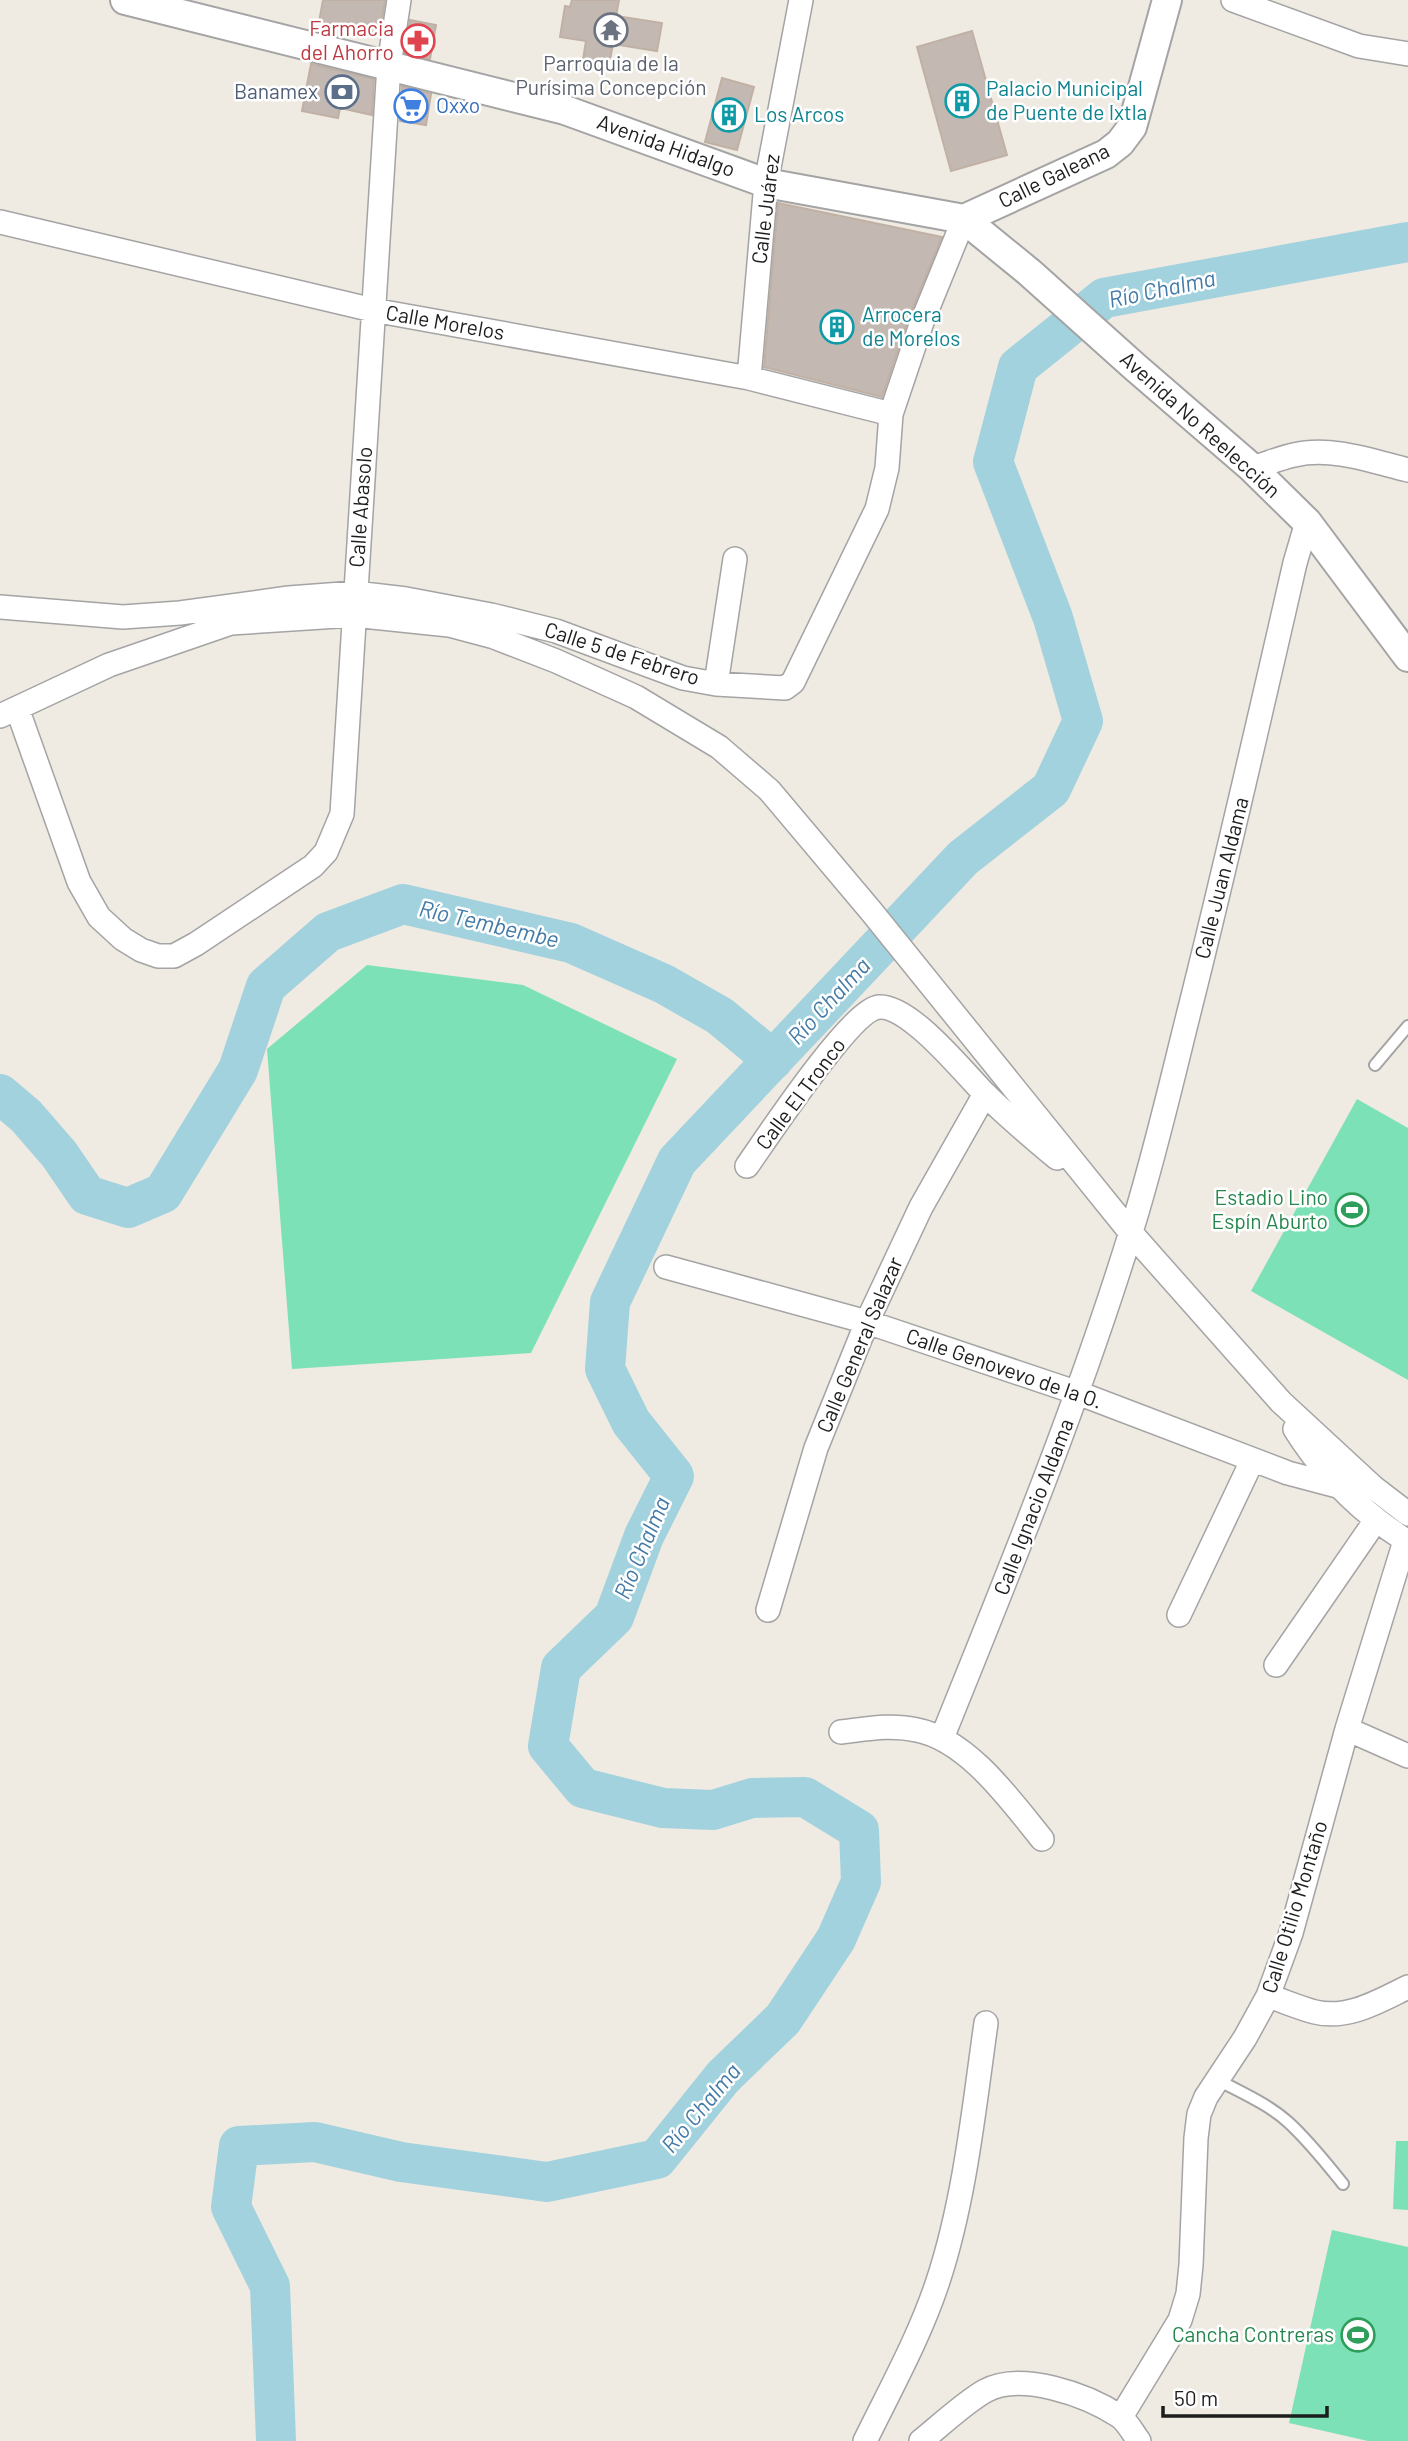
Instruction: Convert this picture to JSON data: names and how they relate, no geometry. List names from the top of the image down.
{
  "streets": {
    "street": [
      "Avenida Hidalgo",
      "Calle Galeana",
      "Calle Juárez",
      "Calle Morelos",
      "Avenida No Reelección",
      "Calle Abasolo",
      "Calle 5 de Febrero",
      "Calle Juan Aldama",
      "Calle El Tronco",
      "Calle General Salazar",
      "Calle Genovevo de la O.",
      "Calle Ignacio Aldama",
      "Calle Otilio Montaño"
    ]
  },
  "crossings": [
    ["Avenida Hidalgo", "Calle Galeana"],
    ["Avenida Hidalgo", "Calle Juárez"],
    ["Avenida Hidalgo", "Avenida No Reelección"],
    ["Avenida Hidalgo", "Calle Abasolo"],
    ["Avenida Hidalgo", "Calle 5 de Febrero"],
    ["Calle Galeana", "Avenida No Reelección"],
    ["Calle Galeana", "Calle 5 de Febrero"],
    ["Calle Juárez", "Calle Morelos"],
    ["Calle Morelos", "Calle Abasolo"],
    ["Calle Morelos", "Calle 5 de Febrero"],
    ["Avenida No Reelección", "Calle 5 de Febrero"],
    ["Avenida No Reelección", "Calle Juan Aldama"],
    ["Calle Abasolo", "Calle 5 de Febrero"],
    ["Calle Juan Aldama", "Calle Ignacio Aldama"],
    ["Calle El Tronco", "Calle General Salazar"],
    ["Calle General Salazar", "Calle Genovevo de la O."],
    ["Calle Genovevo de la O.", "Calle Ignacio Aldama"]
  ],
  "water": ["Río Chalma", "Río Tembembe"],
  "places": {
    "temple": ["Parroquia de la Purísima Concepción"],
    "pharmacy": ["Farmacia del Ahorro"],
    "bank": ["Banamex"],
    "building": ["Palacio Municipal de Puente de Ixtla", "Los Arcos", "Arrocera de Morelos"],
    "supermarket": ["Oxxo"],
    "sports": ["Estadio Lino Espín Aburto", "Cancha Contreras"]
  },
  "scale_bar": "50 m"
}
